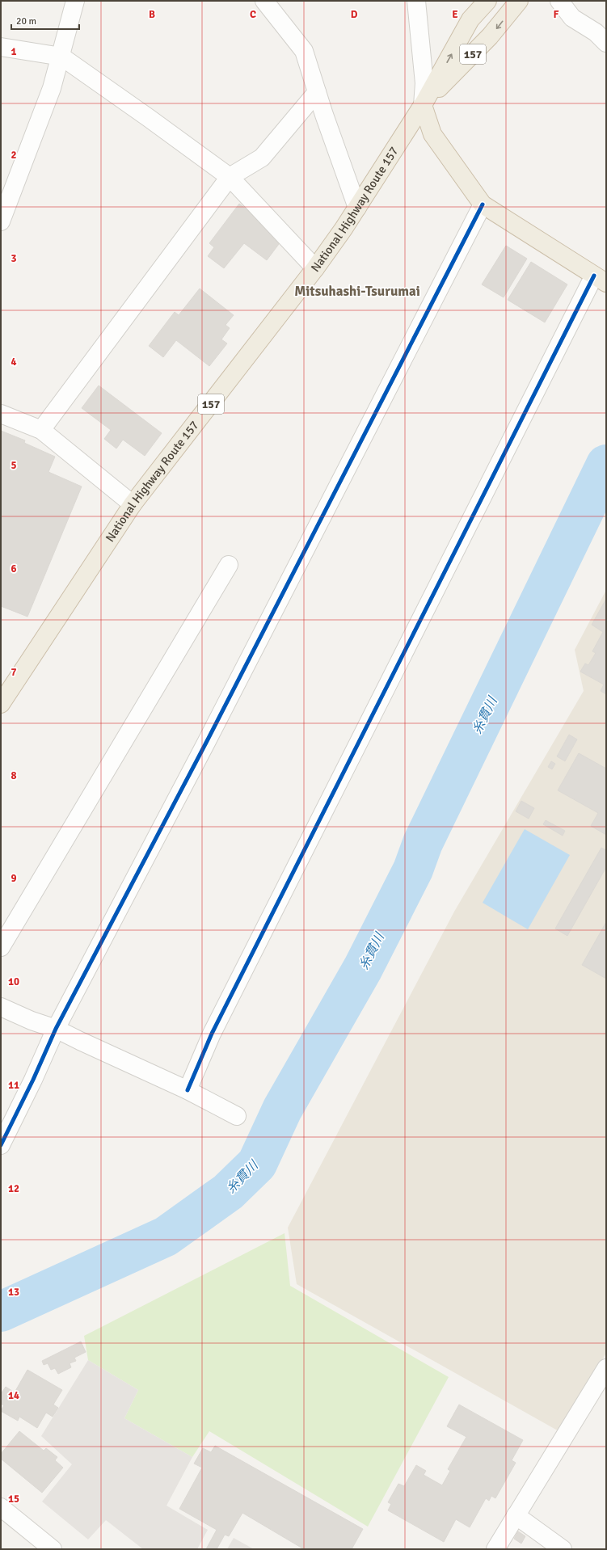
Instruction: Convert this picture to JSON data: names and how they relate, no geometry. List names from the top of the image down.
{
  "streets": {
    "highway": ["157", "National Highway Route 157"]
  },
  "districts": ["Mitsuhashi-Tsurumai"],
  "water": ["糸貫川"],
  "scale_bar": "20 m",
  "grid": {
    "columns": [
      "B",
      "C",
      "D",
      "E",
      "F"
    ],
    "rows": [
      "1",
      "2",
      "3",
      "4",
      "5",
      "6",
      "7",
      "8",
      "9",
      "10",
      "11",
      "12",
      "13",
      "14",
      "15"
    ]
  }
}
